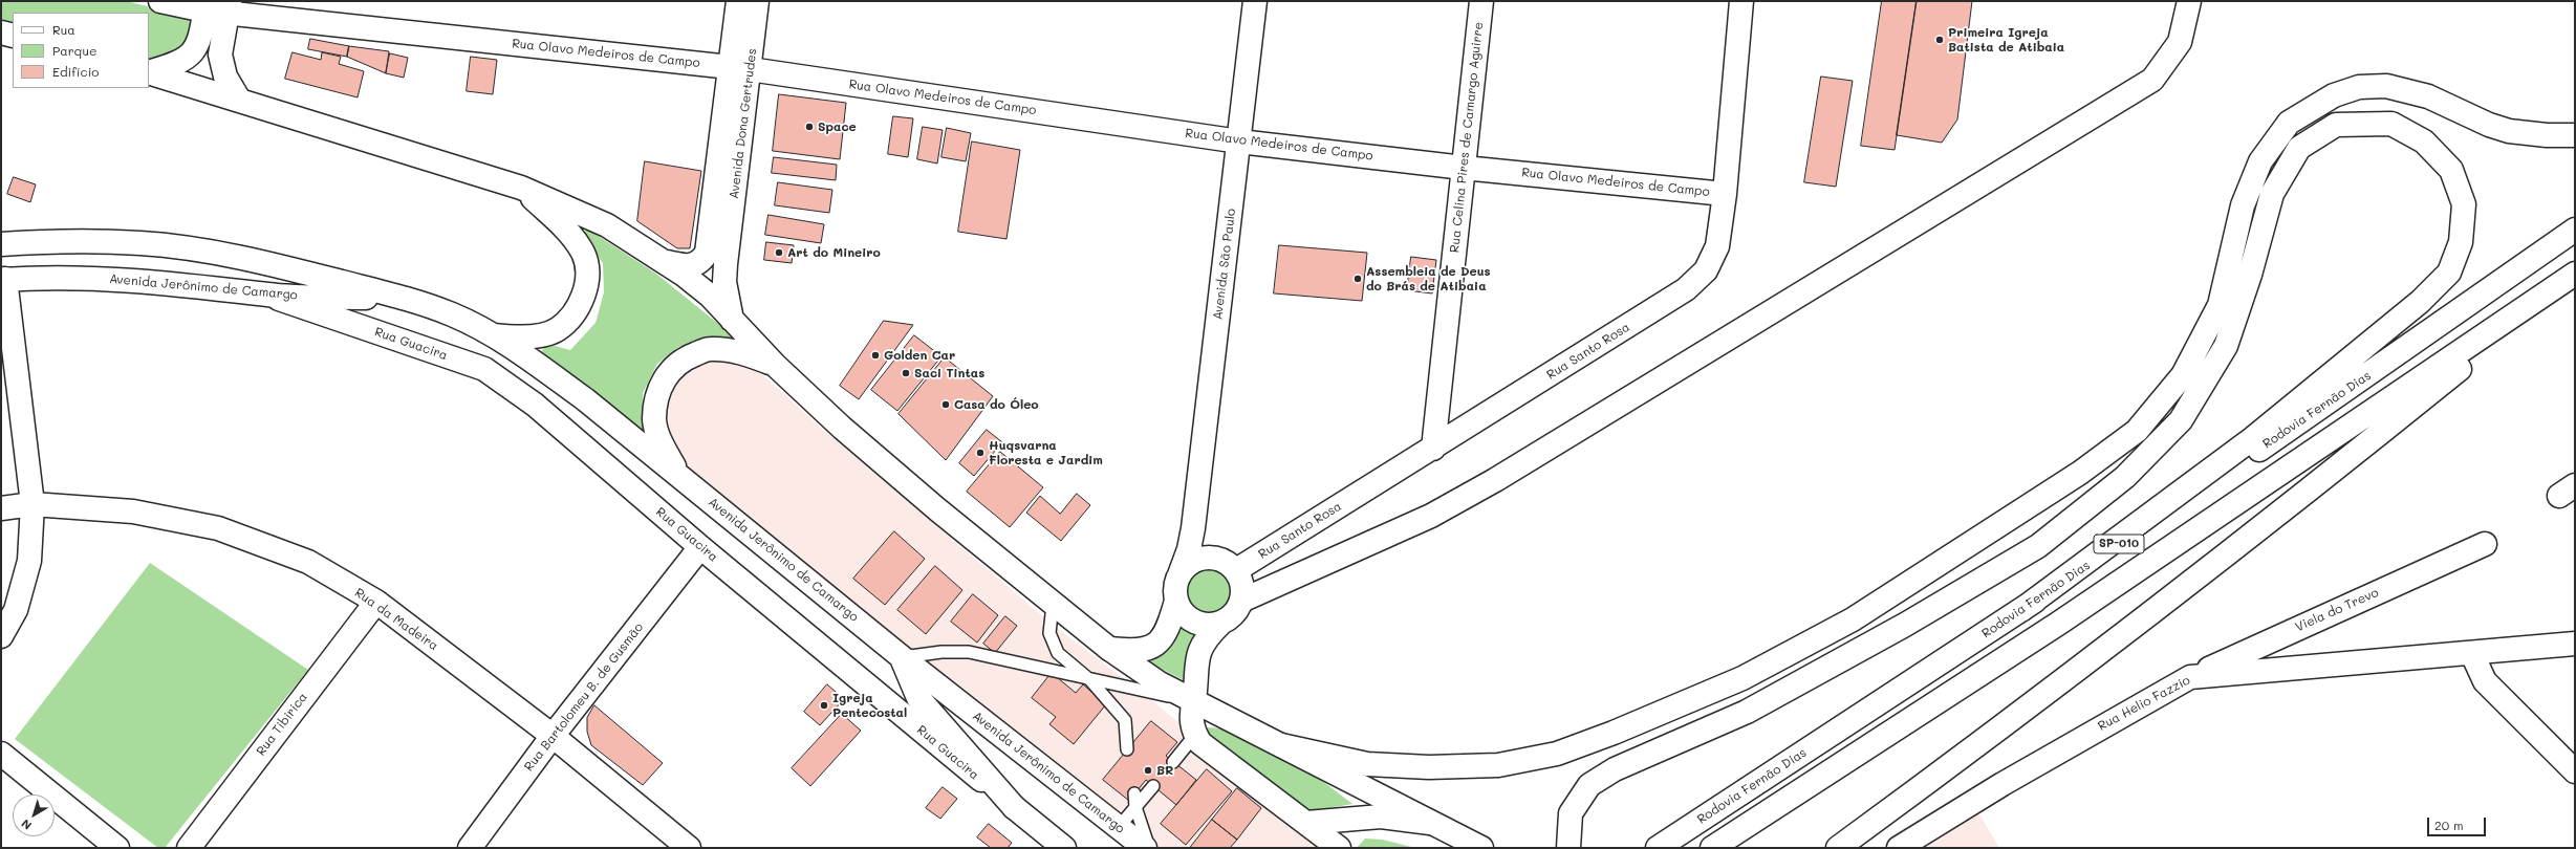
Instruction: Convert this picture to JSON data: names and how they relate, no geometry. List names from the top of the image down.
{
  "streets": {
    "main road": [
      "Rua Olavo Medeiros de Campo",
      "Avenida Dona Gertrudes",
      "Rua Celina Pires de Camargo Aguirre",
      "Avenida São Paulo",
      "Avenida Jerônimo de Camargo",
      "Rua Guacira",
      "Rua Santo Rosa",
      "Rodovia Fernão Dias",
      "SP-010",
      "Viela do Trevo",
      "Rua da Madeira",
      "Rua Bartolomeu B. de Gusmão",
      "Rua Helio Fazzio",
      "Rua Tibirica"
    ]
  },
  "crossings": [
    ["Rua Olavo Medeiros de Campo", "Avenida Dona Gertrudes"],
    ["Rua Olavo Medeiros de Campo", "Rua Celina Pires de Camargo Aguirre"],
    ["Rua Olavo Medeiros de Campo", "Avenida São Paulo"],
    ["Rua Olavo Medeiros de Campo", "Rua Santo Rosa"],
    ["Rua Celina Pires de Camargo Aguirre", "Rua Santo Rosa"],
    ["Avenida São Paulo", "Rua Santo Rosa"],
    ["Avenida Jerônimo de Camargo", "Rua Guacira"],
    ["Rua Guacira", "Rua Bartolomeu B. de Gusmão"],
    ["Viela do Trevo", "Rua Helio Fazzio"],
    ["Rua da Madeira", "Rua Bartolomeu B. de Gusmão"],
    ["Rua da Madeira", "Rua Tibirica"]
  ],
  "places": [
    "Primeira Igreja Batista de Atibaia",
    "Space",
    "Art do Mineiro",
    "Assembleia de Deus do Brás de Atibaia",
    "Golden Car",
    "Saci Tintas",
    "Casa do Óleo",
    "Huqsvarna Floresta e Jardim",
    "Igreja Pentecostal",
    "BR"
  ],
  "legend": ["Rua", "Parque", "Edifício"],
  "scale_bar": "20 m",
  "north": "bottom left"
}
